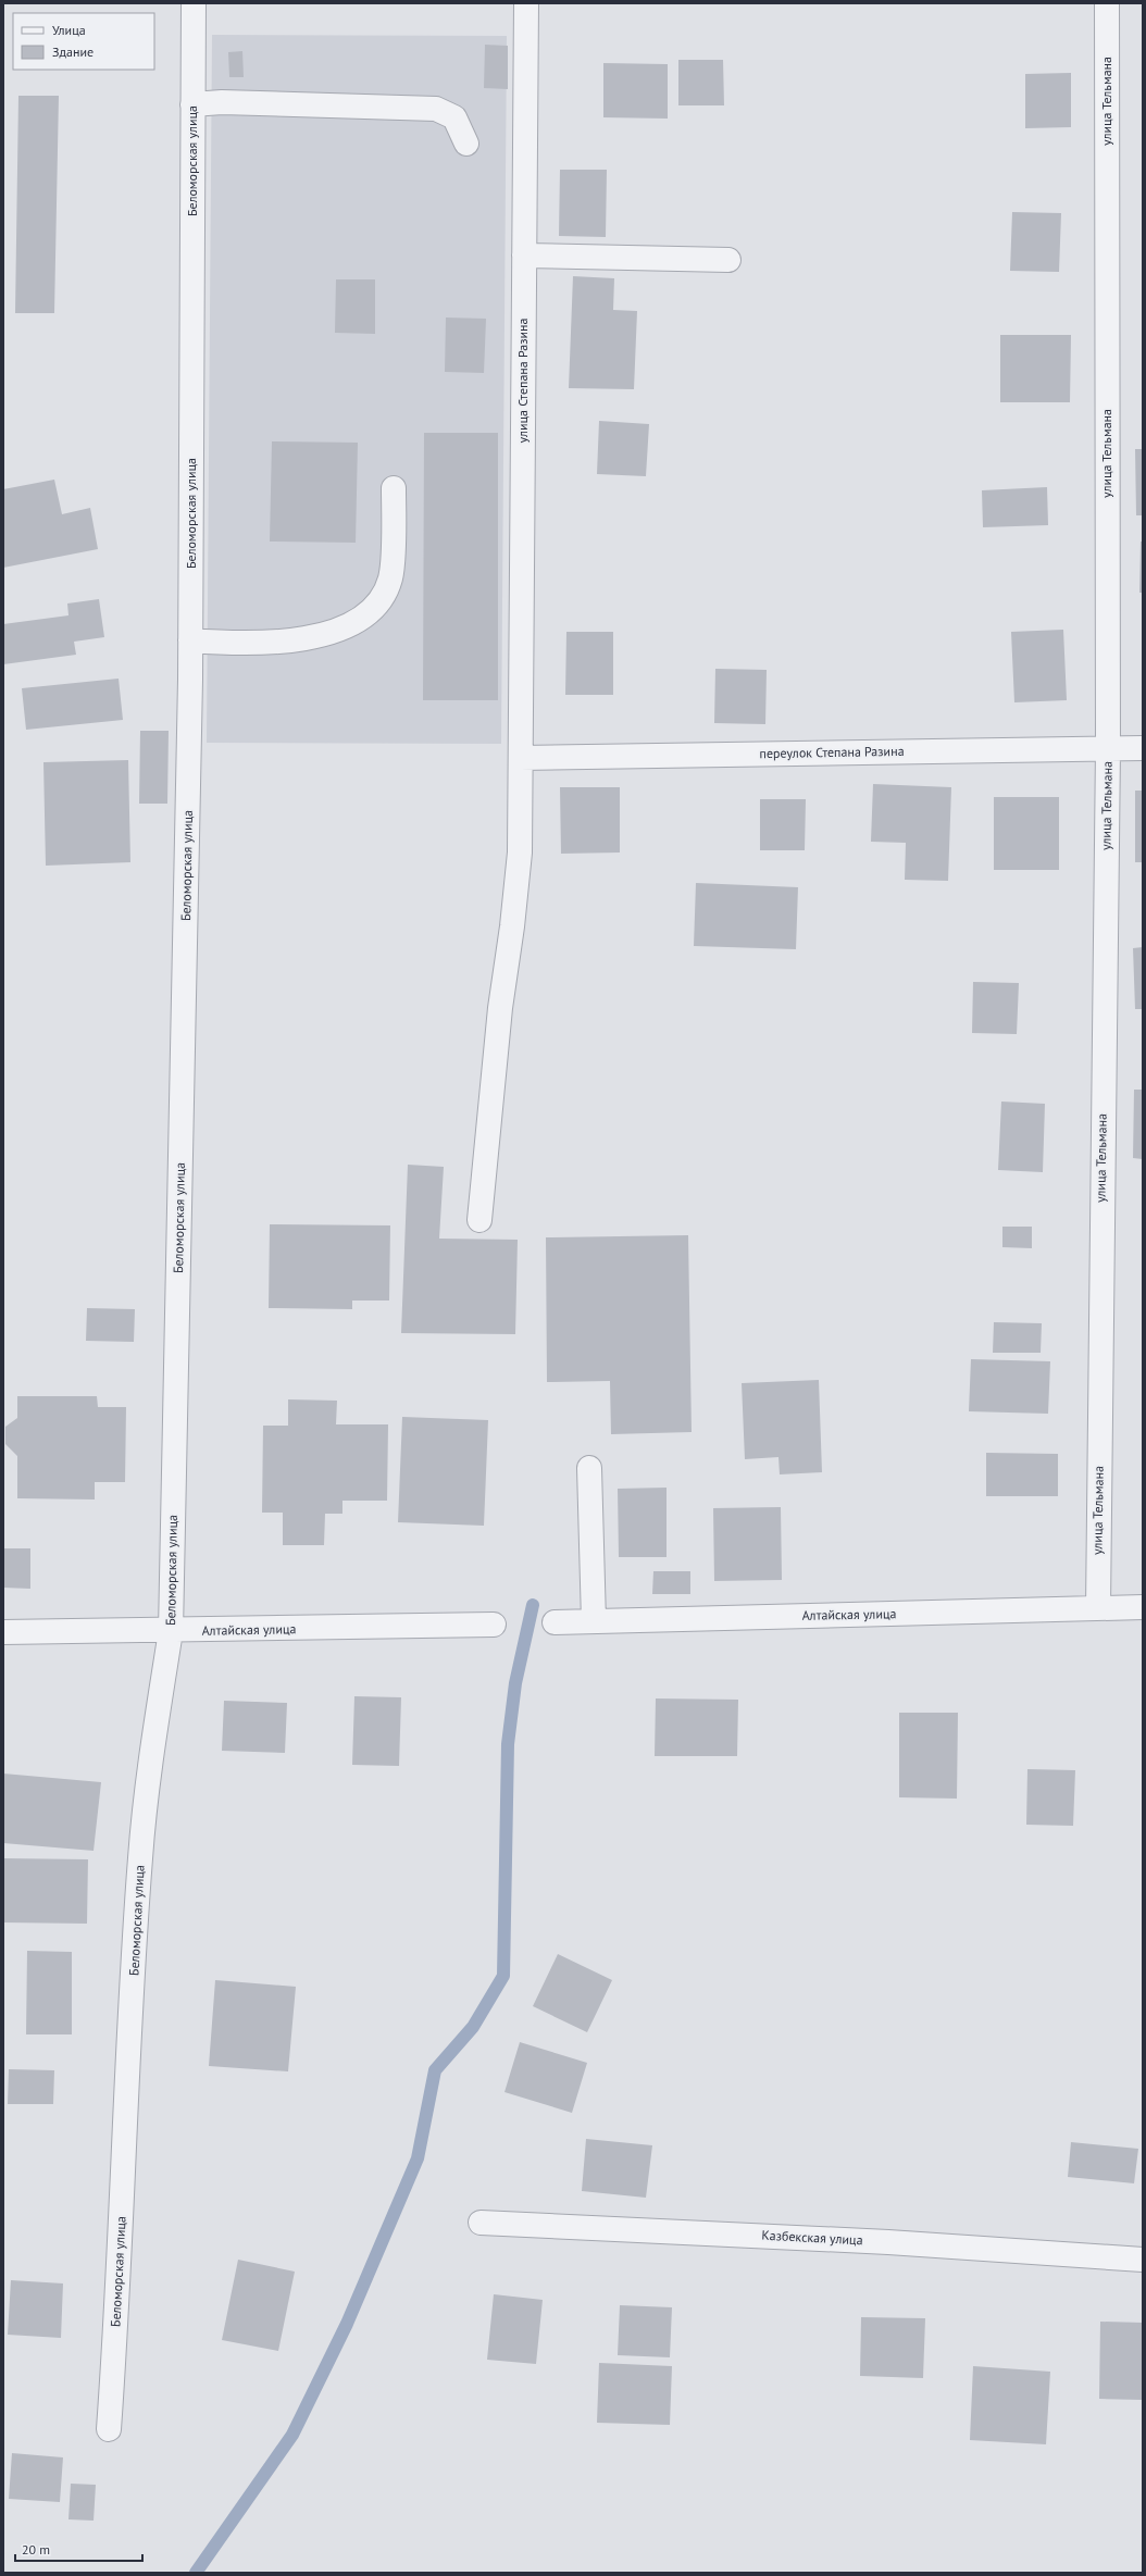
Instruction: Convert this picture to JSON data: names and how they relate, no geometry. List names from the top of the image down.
{
  "streets": {
    "street": [
      "улица Тельмана",
      "Беломорская улица",
      "улица Степана Разина",
      "переулок Степана Разина",
      "Алтайская улица",
      "Казбекская улица"
    ]
  },
  "crossings": [
    ["улица Тельмана", "переулок Степана Разина"],
    ["улица Тельмана", "Алтайская улица"],
    ["Беломорская улица", "Алтайская улица"],
    ["улица Степана Разина", "переулок Степана Разина"]
  ],
  "legend": ["Улица", "Здание"],
  "scale_bar": "20 m"
}
